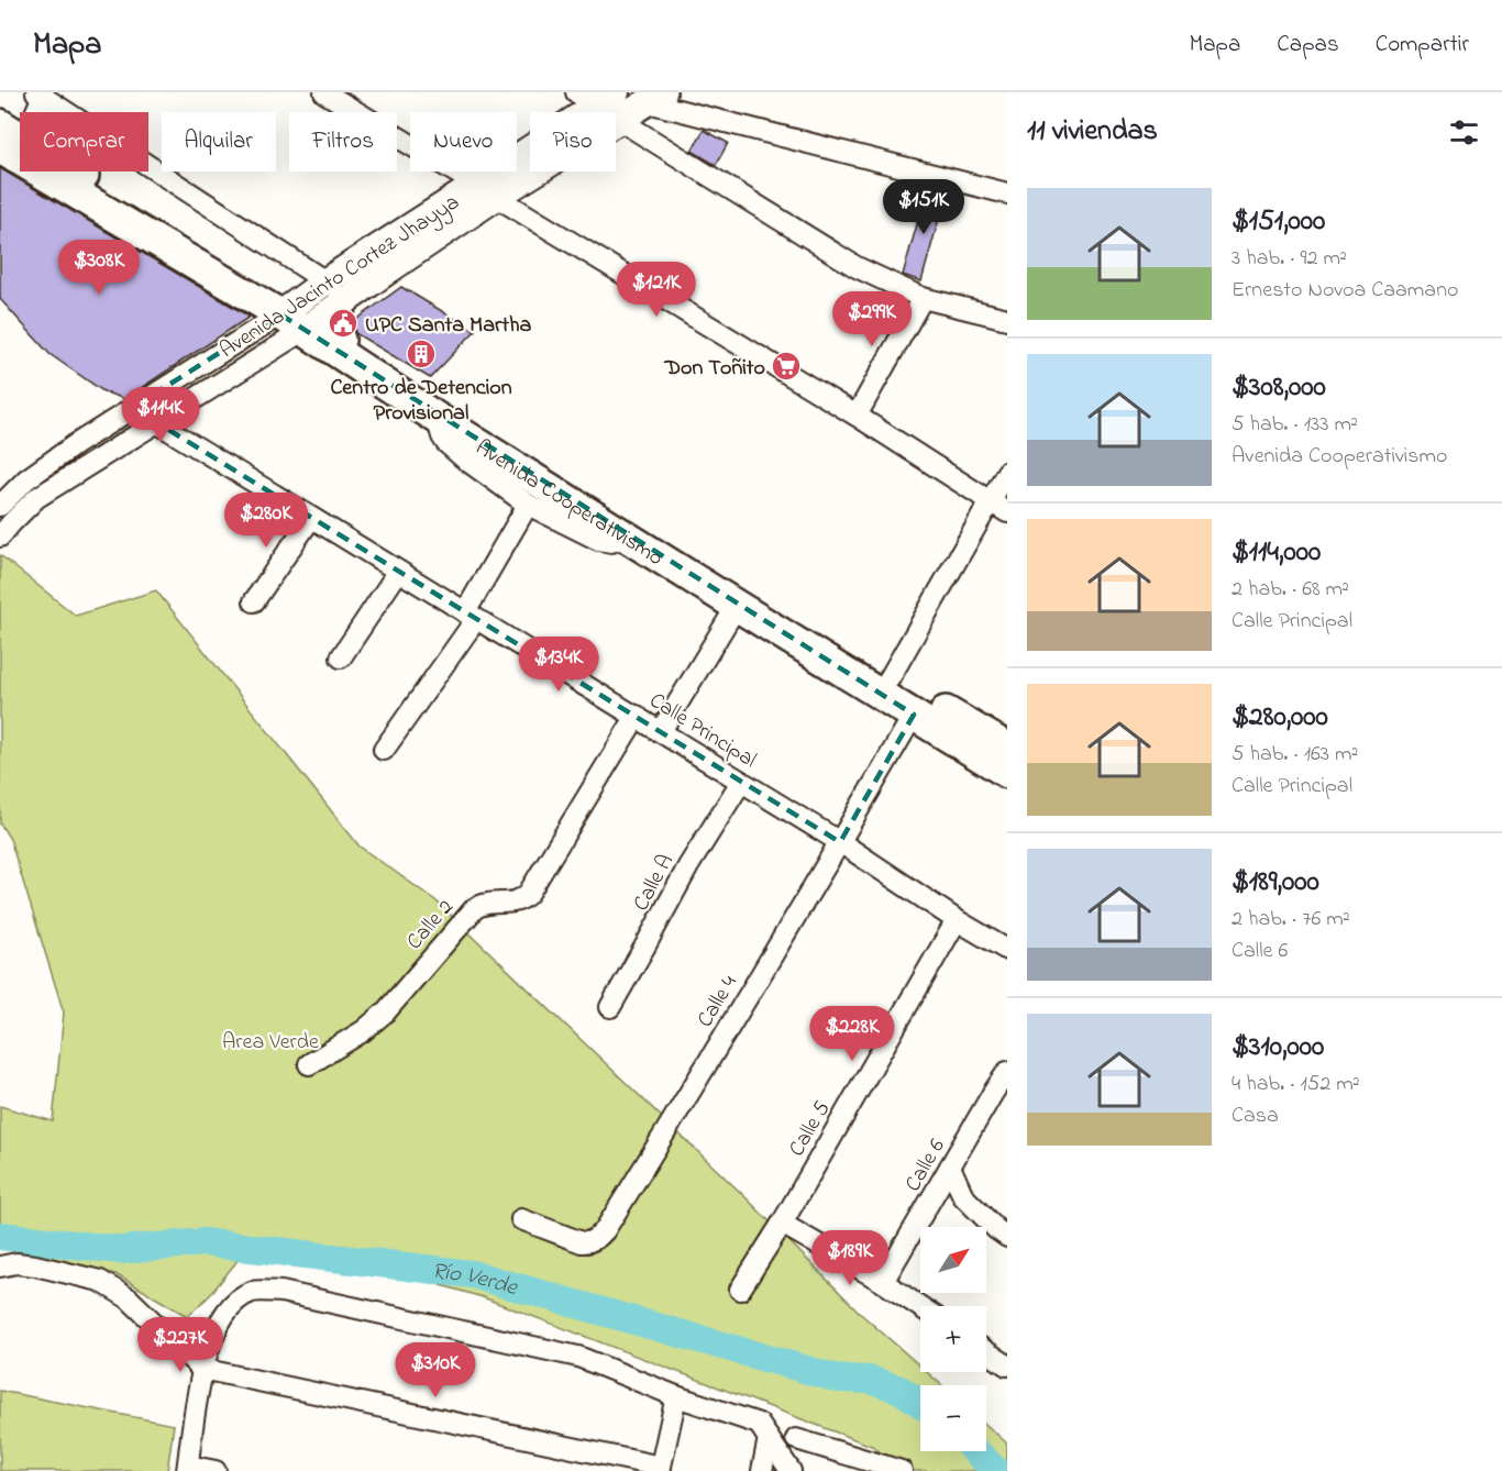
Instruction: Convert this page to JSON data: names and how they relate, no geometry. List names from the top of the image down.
{
  "streets": {
    "highway": ["Avenida Cooperativismo"],
    "main road": ["Avenida Jacinto Cortez Jhayya"],
    "street": [
      "Calle Principal",
      "Calle A",
      "Calle 2",
      "Calle 4",
      "Calle 5",
      "Calle 6"
    ]
  },
  "crossings": [
    ["Avenida Jacinto Cortez Jhayya", "Avenida Cooperativismo"],
    ["Avenida Jacinto Cortez Jhayya", "Calle Principal"],
    ["Avenida Cooperativismo", "Calle 4"],
    ["Calle Principal", "Calle A"],
    ["Calle Principal", "Calle 2"],
    ["Calle Principal", "Calle 4"],
    ["Calle Principal", "Calle 5"]
  ],
  "water": ["Río Verde"],
  "parks": ["Area Verde"],
  "places": {
    "public building": ["UPC Santa Martha"],
    "building": ["Centro de Detencion Provisional"],
    "supermarket": ["Don Toñito"]
  },
  "north": "top right",
  "page": {
    "header": "Mapa",
    "nav": ["Mapa", "Capas", "Compartir"],
    "heading": "11 viviendas",
    "chip": [
      "Comprar",
      "Alquilar",
      "Filtros",
      "Nuevo",
      "Piso"
    ],
    "list": [
      {
        "name": "$151,000",
        "note": "3 hab. · 92 m² · Ernesto Novoa Caamano"
      },
      {
        "name": "$308,000",
        "note": "5 hab. · 133 m² · Avenida Cooperativismo"
      },
      {
        "name": "$114,000",
        "note": "2 hab. · 68 m² · Calle Principal"
      },
      {
        "name": "$280,000",
        "note": "5 hab. · 163 m² · Calle Principal"
      },
      {
        "name": "$189,000",
        "note": "2 hab. · 76 m² · Calle 6"
      },
      {
        "name": "$310,000",
        "note": "4 hab. · 152 m² · Casa"
      }
    ],
    "price": [
      "$151K",
      "$308K",
      "$121K",
      "$299K",
      "$114K",
      "$280K",
      "$134K",
      "$228K",
      "$189K",
      "$227K",
      "$310K"
    ],
    "map_buttons": ["+", "−"]
  }
}
